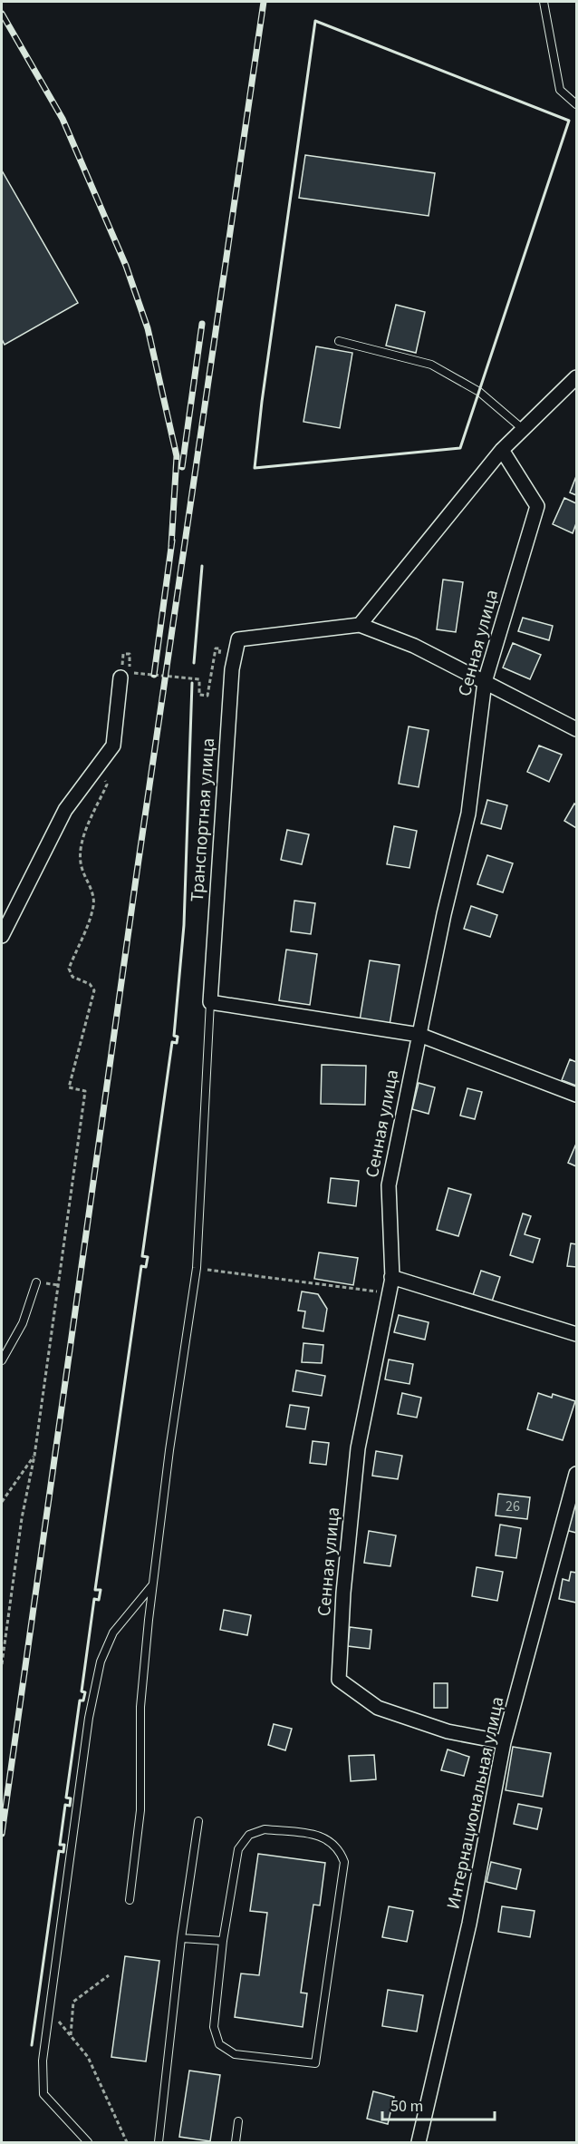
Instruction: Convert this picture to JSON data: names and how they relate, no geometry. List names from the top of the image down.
{
  "streets": {
    "street": ["Сенная улица", "Транспортная улица", "Интернациональная улица"]
  },
  "crossings": [
    ["Сенная улица", "Интернациональная улица"]
  ],
  "house_numbers": ["26"],
  "scale_bar": "50 m"
}
